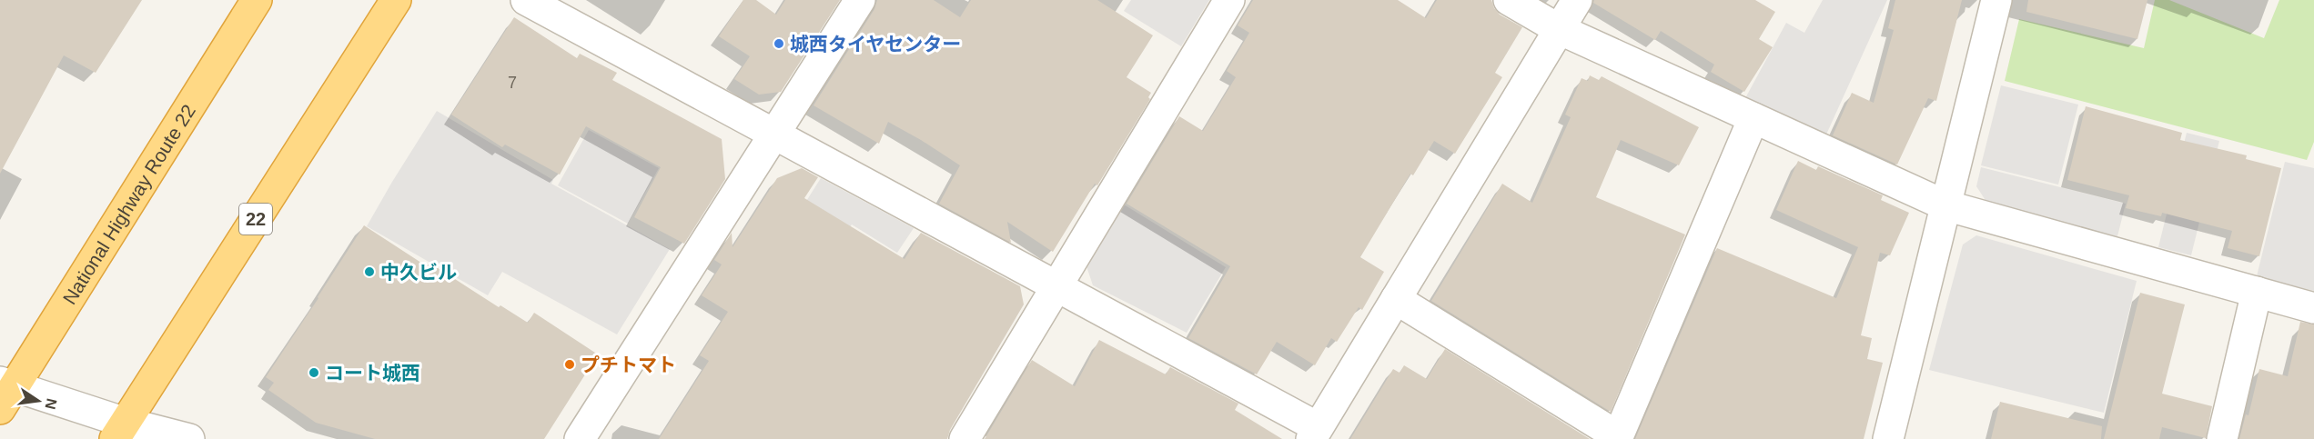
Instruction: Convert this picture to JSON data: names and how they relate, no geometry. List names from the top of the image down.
{
  "streets": {
    "highway": ["National Highway Route 22", "22"]
  },
  "places": [
    "城西タイヤセンター",
    "中久ビル",
    "プチトマト",
    "コート城西"
  ],
  "house_numbers": ["7"],
  "north": "right"
}
